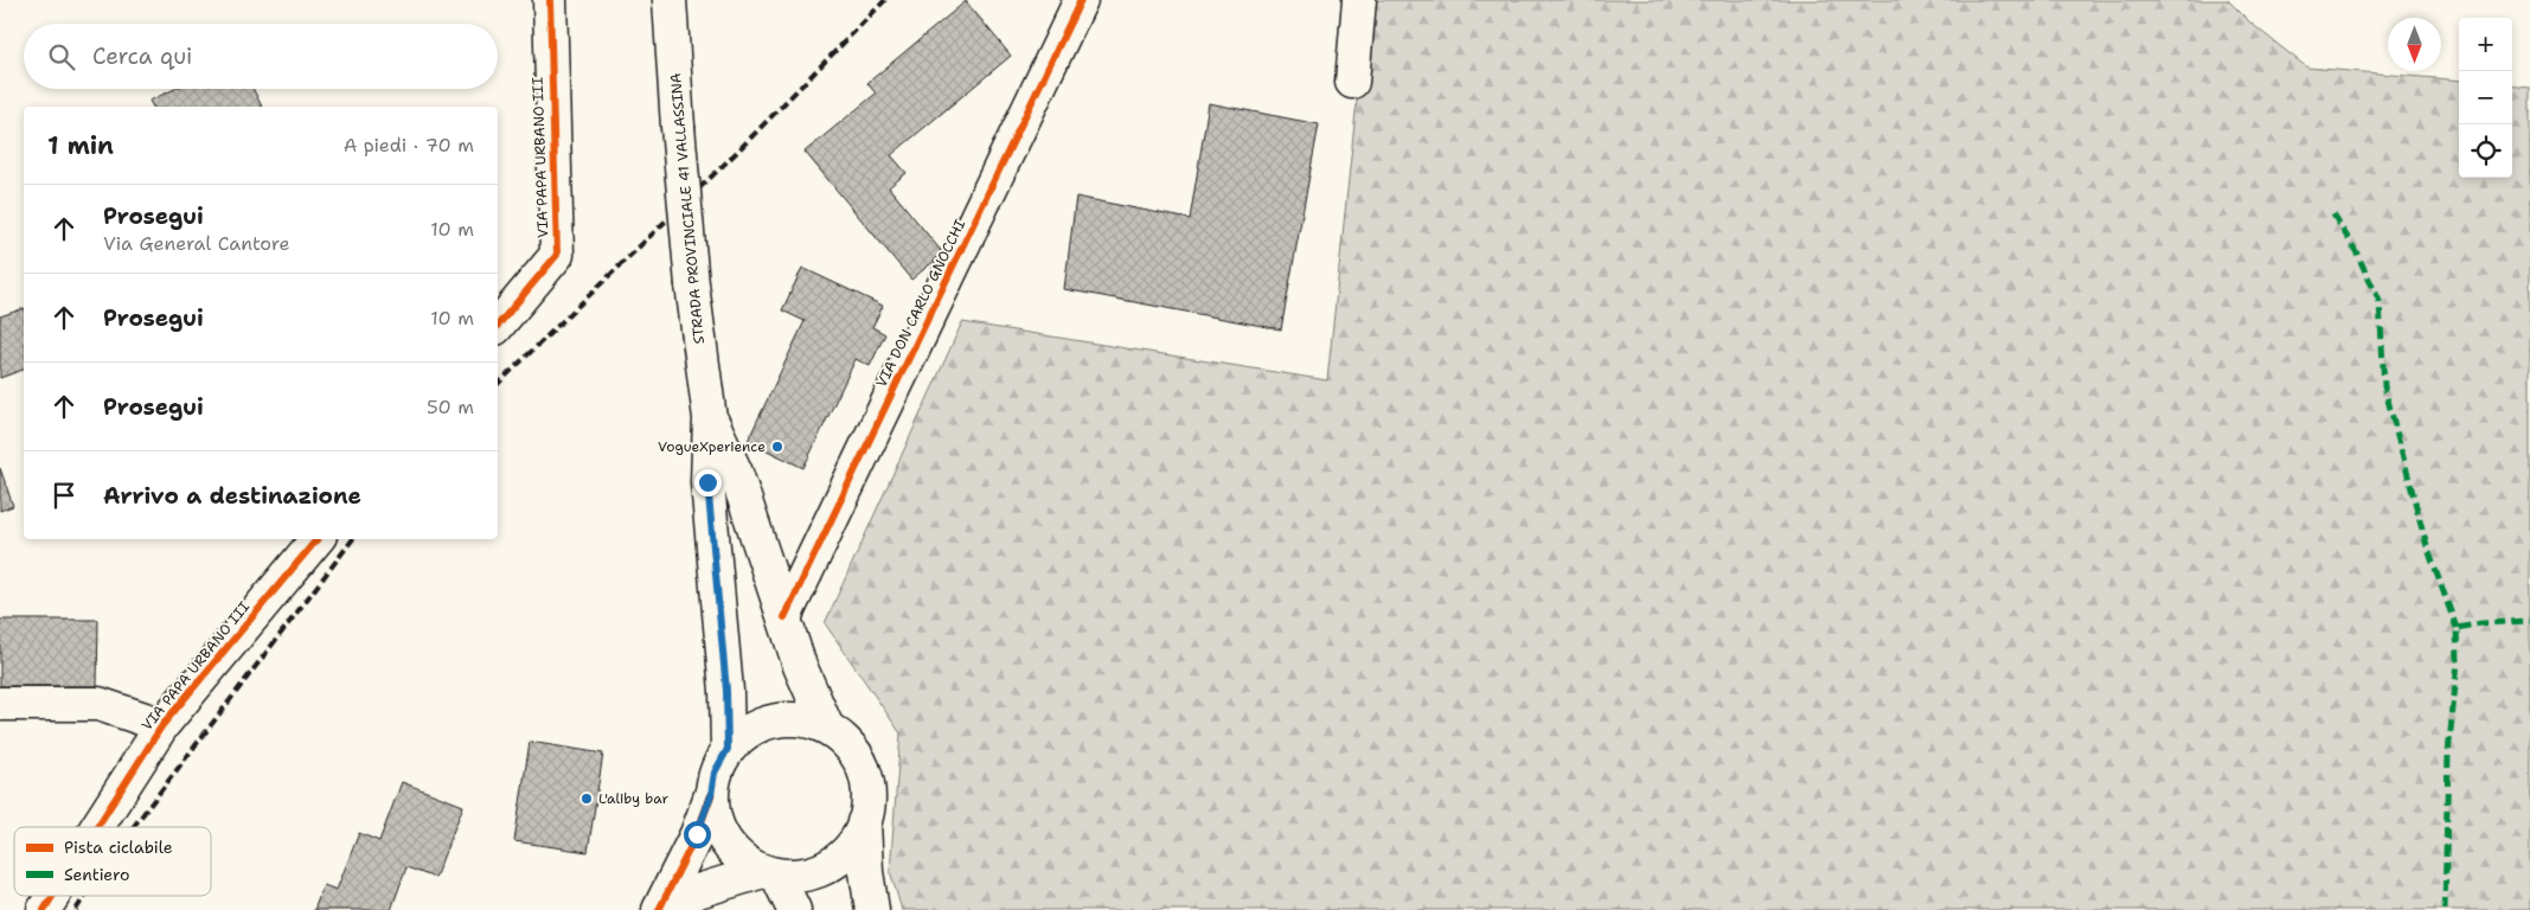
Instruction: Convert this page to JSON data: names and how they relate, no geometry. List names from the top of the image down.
{
  "streets": {
    "street": ["VIA PAPA URBANO III", "STRADA PROVINCIALE 41 VALLASSINA", "VIA DON CARLO GNOCCHI"]
  },
  "crossings": [
    ["STRADA PROVINCIALE 41 VALLASSINA", "VIA DON CARLO GNOCCHI"]
  ],
  "places": ["VogueXperience", "L'aliby bar"],
  "legend": ["Pista ciclabile", "Sentiero"],
  "north": "bottom",
  "page": {
    "map_buttons": ["+", "−"],
    "search": "Cerca qui",
    "heading": ["1 min", "A piedi · 70 m"],
    "list": [
      ["Prosegui", "Via General Cantore", "10 m"],
      ["Prosegui", "10 m"],
      ["Prosegui", "50 m"],
      "Arrivo a destinazione"
    ]
  }
}
